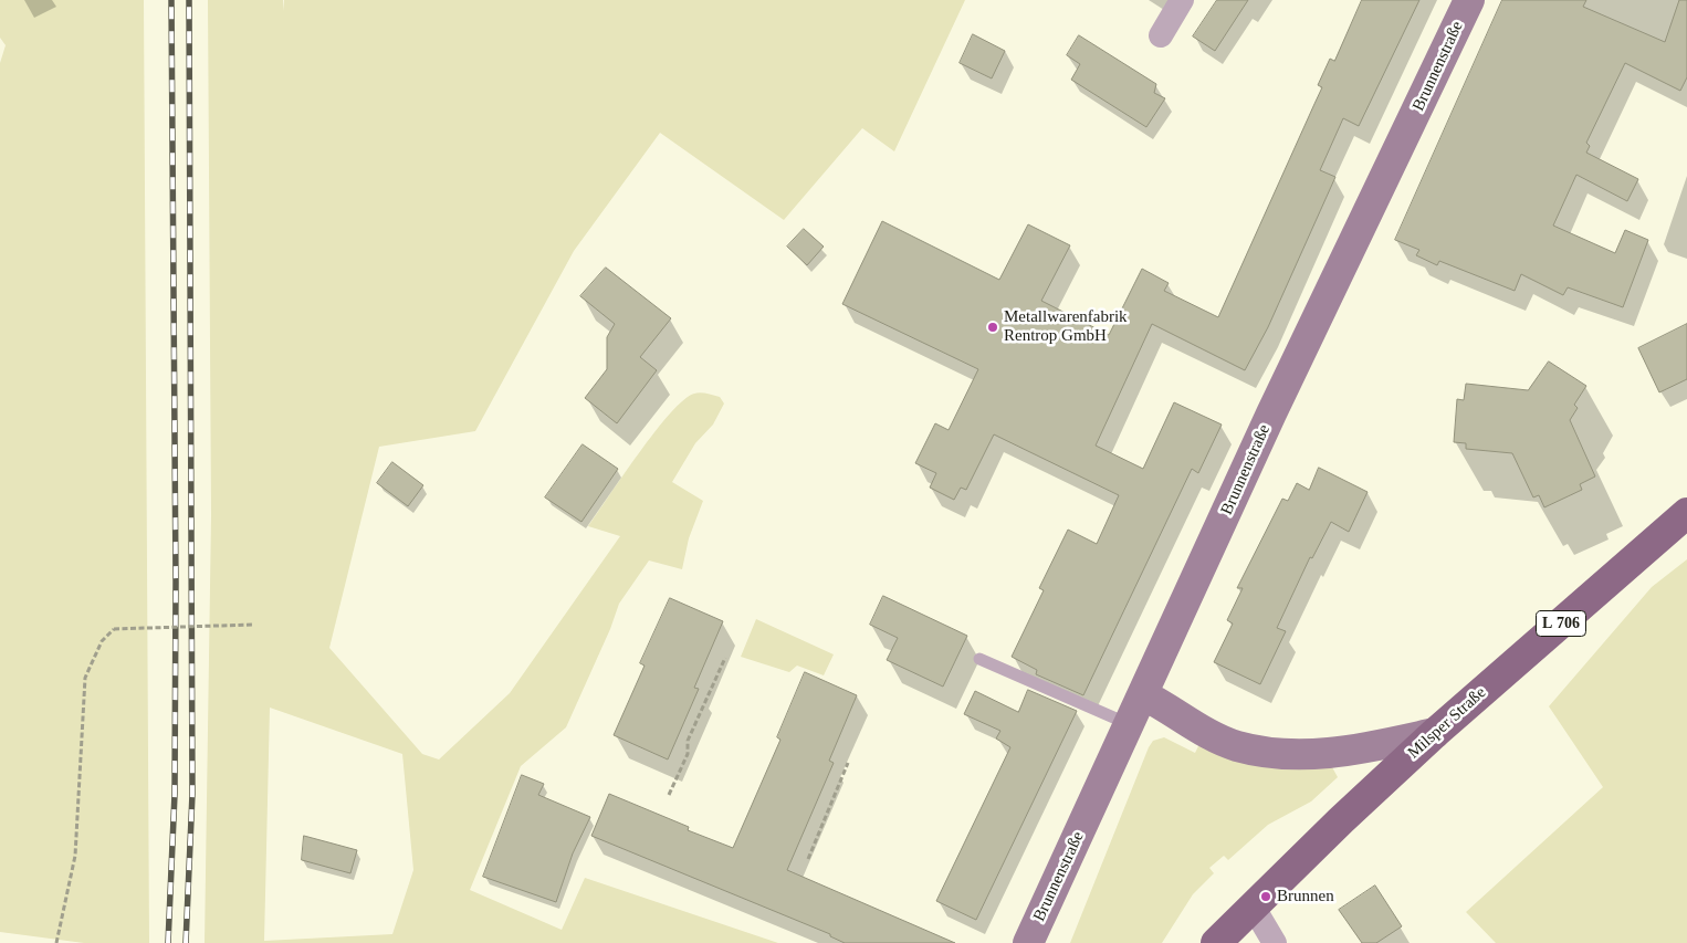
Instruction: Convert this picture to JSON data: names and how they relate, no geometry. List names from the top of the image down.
{
  "streets": {
    "main road": ["Brunnenstraße", "L 706", "Milsper Straße"]
  },
  "crossings": [
    ["Brunnenstraße", "L 706"],
    ["L 706", "Milsper Straße"]
  ],
  "places": ["Metallwarenfabrik Rentrop GmbH", "Brunnen"]
}
